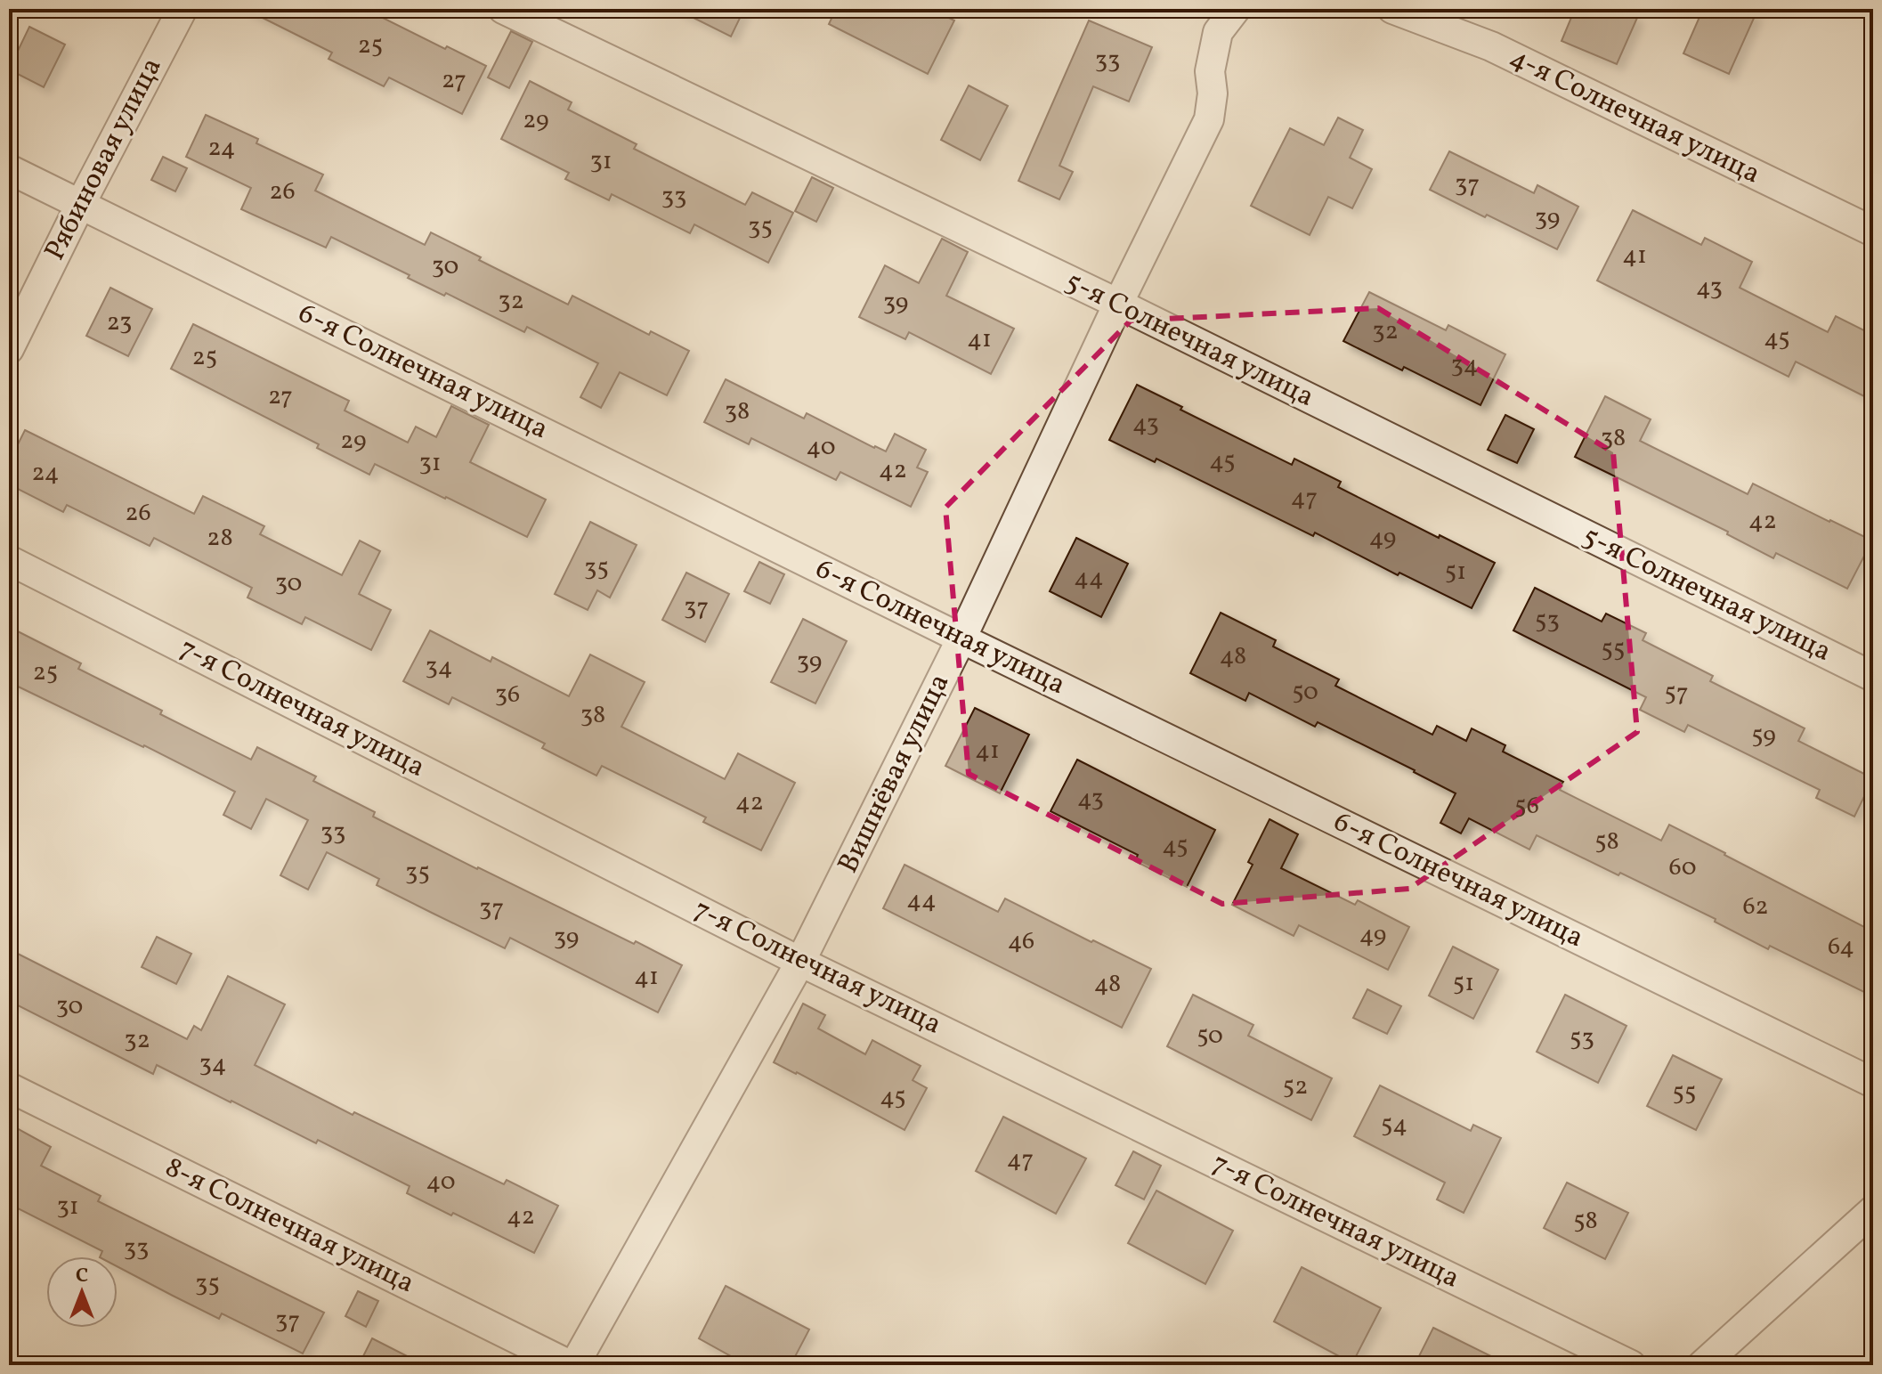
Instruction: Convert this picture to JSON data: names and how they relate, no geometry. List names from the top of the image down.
{
  "streets": {
    "street": [
      "4-я Солнечная улица",
      "Рябиновая улица",
      "5-я Солнечная улица",
      "6-я Солнечная улица",
      "7-я Солнечная улица",
      "Вишнёвая улица",
      "8-я Солнечная улица"
    ]
  },
  "crossings": [
    ["Рябиновая улица", "6-я Солнечная улица"],
    ["5-я Солнечная улица", "Вишнёвая улица"],
    ["6-я Солнечная улица", "Вишнёвая улица"],
    ["7-я Солнечная улица", "Вишнёвая улица"],
    ["Вишнёвая улица", "8-я Солнечная улица"]
  ],
  "house_numbers": [
    "25",
    "33",
    "27",
    "29",
    "24",
    "31",
    "37",
    "26",
    "33",
    "39",
    "35",
    "41",
    "30",
    "43",
    "32",
    "39",
    "23",
    "32",
    "45",
    "41",
    "25",
    "34",
    "27",
    "38",
    "43",
    "38",
    "29",
    "40",
    "45",
    "31",
    "42",
    "24",
    "47",
    "26",
    "42",
    "28",
    "49",
    "35",
    "51",
    "44",
    "30",
    "37",
    "53",
    "55",
    "48",
    "39",
    "34",
    "25",
    "50",
    "57",
    "36",
    "38",
    "59",
    "41",
    "43",
    "42",
    "56",
    "33",
    "58",
    "45",
    "60",
    "35",
    "44",
    "62",
    "37",
    "49",
    "39",
    "46",
    "64",
    "41",
    "51",
    "48",
    "30",
    "50",
    "53",
    "32",
    "34",
    "52",
    "55",
    "45",
    "54",
    "47",
    "40",
    "31",
    "42",
    "58",
    "33",
    "35",
    "37"
  ],
  "north": "top"
}
